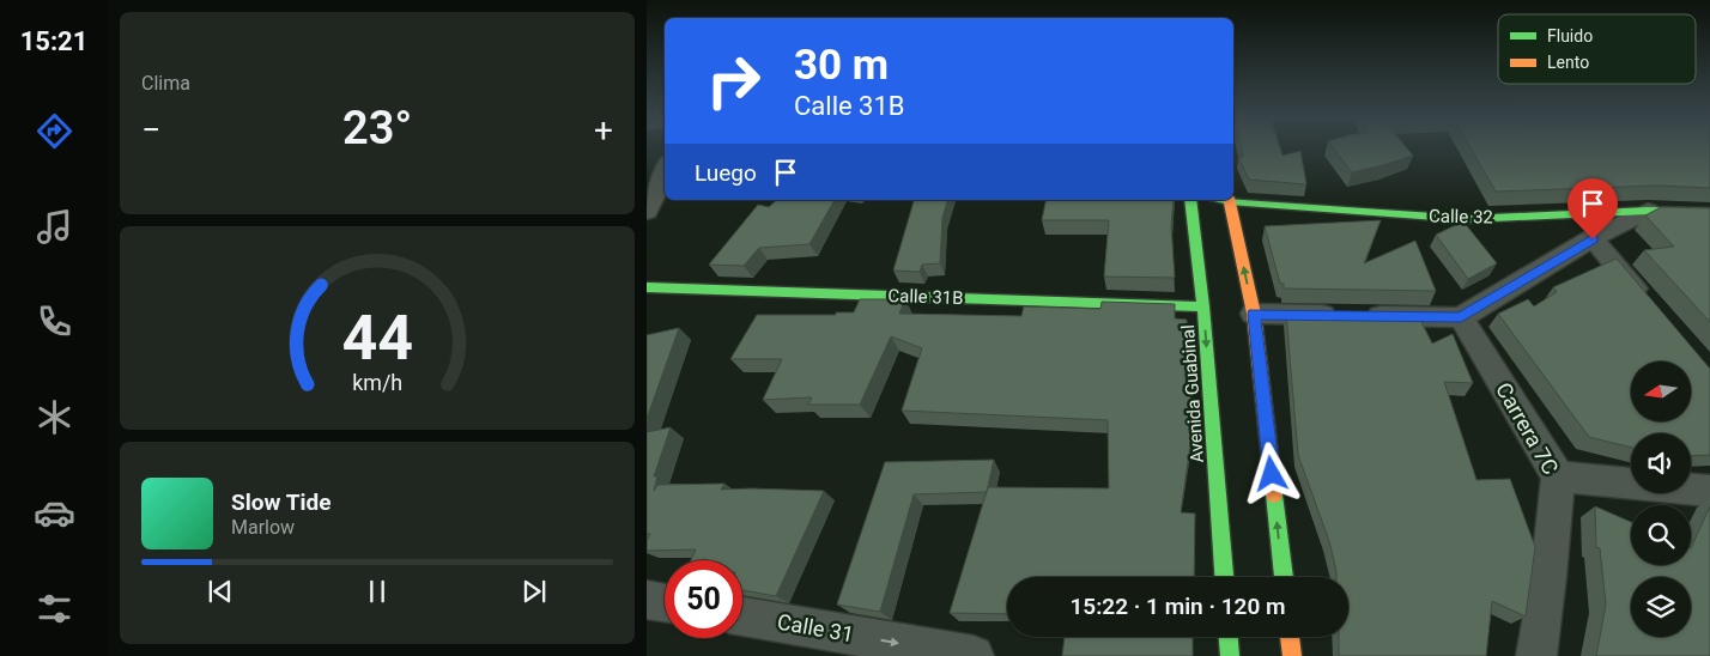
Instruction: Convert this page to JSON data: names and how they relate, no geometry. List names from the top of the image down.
{
  "streets": {
    "street": [
      "Calle 32",
      "Calle 31B",
      "Avenida Guabinal",
      "Carrera 7C",
      "Calle 31"
    ]
  },
  "crossings": [
    ["Calle 31B", "Avenida Guabinal"]
  ],
  "one_way": ["Calle 31"],
  "legend": ["Fluido", "Lento"],
  "north": "left",
  "page": {
    "tabs": "15:21",
    "tile": "Clima",
    "turn": ["30 m", "Calle 31B"],
    "heat": ["−", "23°", "+"],
    "then": "Luego",
    "song": ["Slow Tide", "Marlow"],
    "limit": "50",
    "trip": "15:22 · 1 min · 120 m",
    "gauge": ["44", "km/h"]
  }
}
